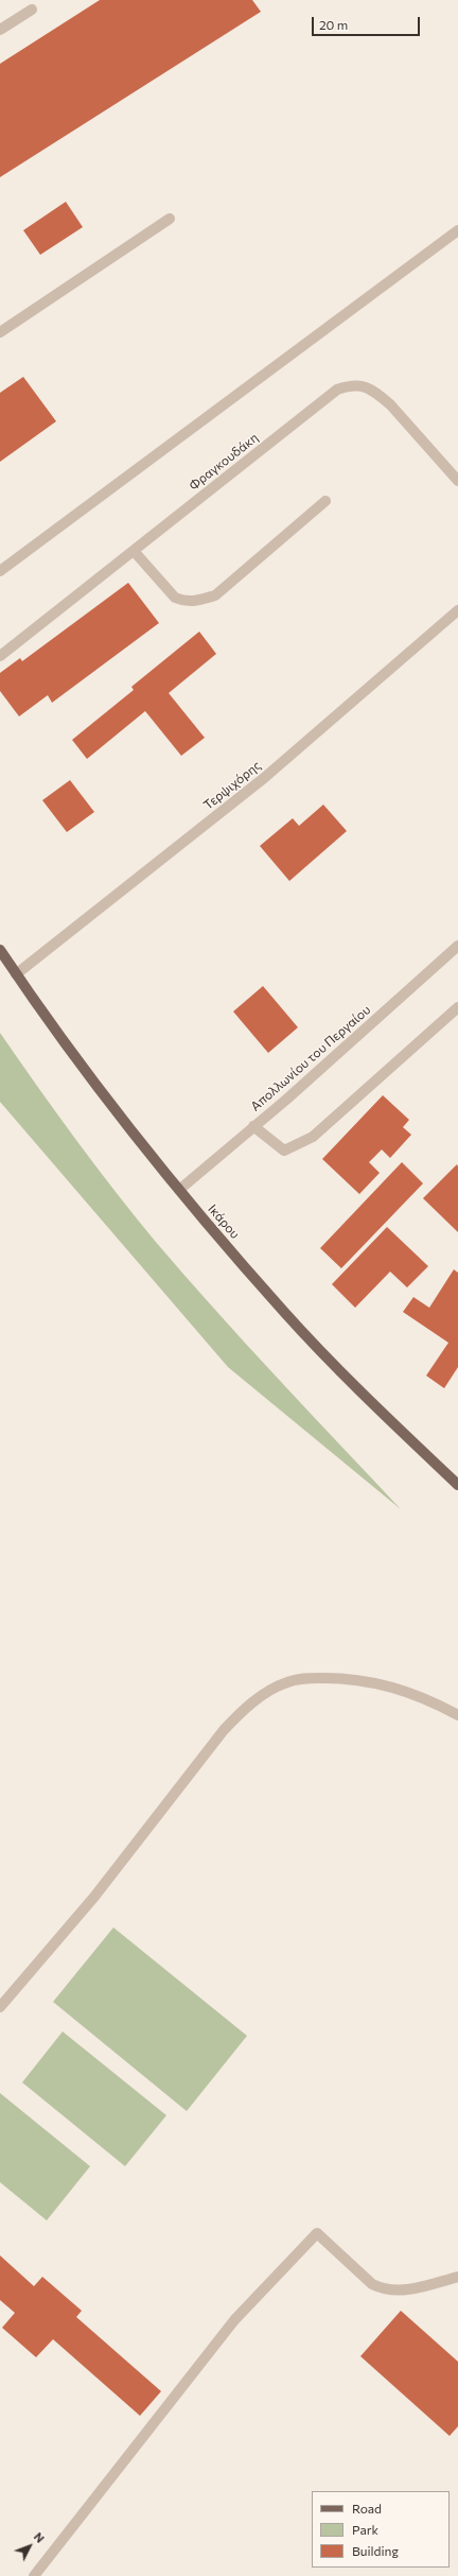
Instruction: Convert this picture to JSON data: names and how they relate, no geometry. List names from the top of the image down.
{
  "streets": {
    "main road": ["Ικάρου"],
    "lane": ["Φραγκουδάκη", "Τερψιχόρης", "Απολλωνίου του Περγαίου"]
  },
  "crossings": [
    ["Τερψιχόρης", "Ικάρου"],
    ["Απολλωνίου του Περγαίου", "Ικάρου"]
  ],
  "legend": ["Road", "Park", "Building"],
  "scale_bar": "20 m",
  "north": "top right"
}
